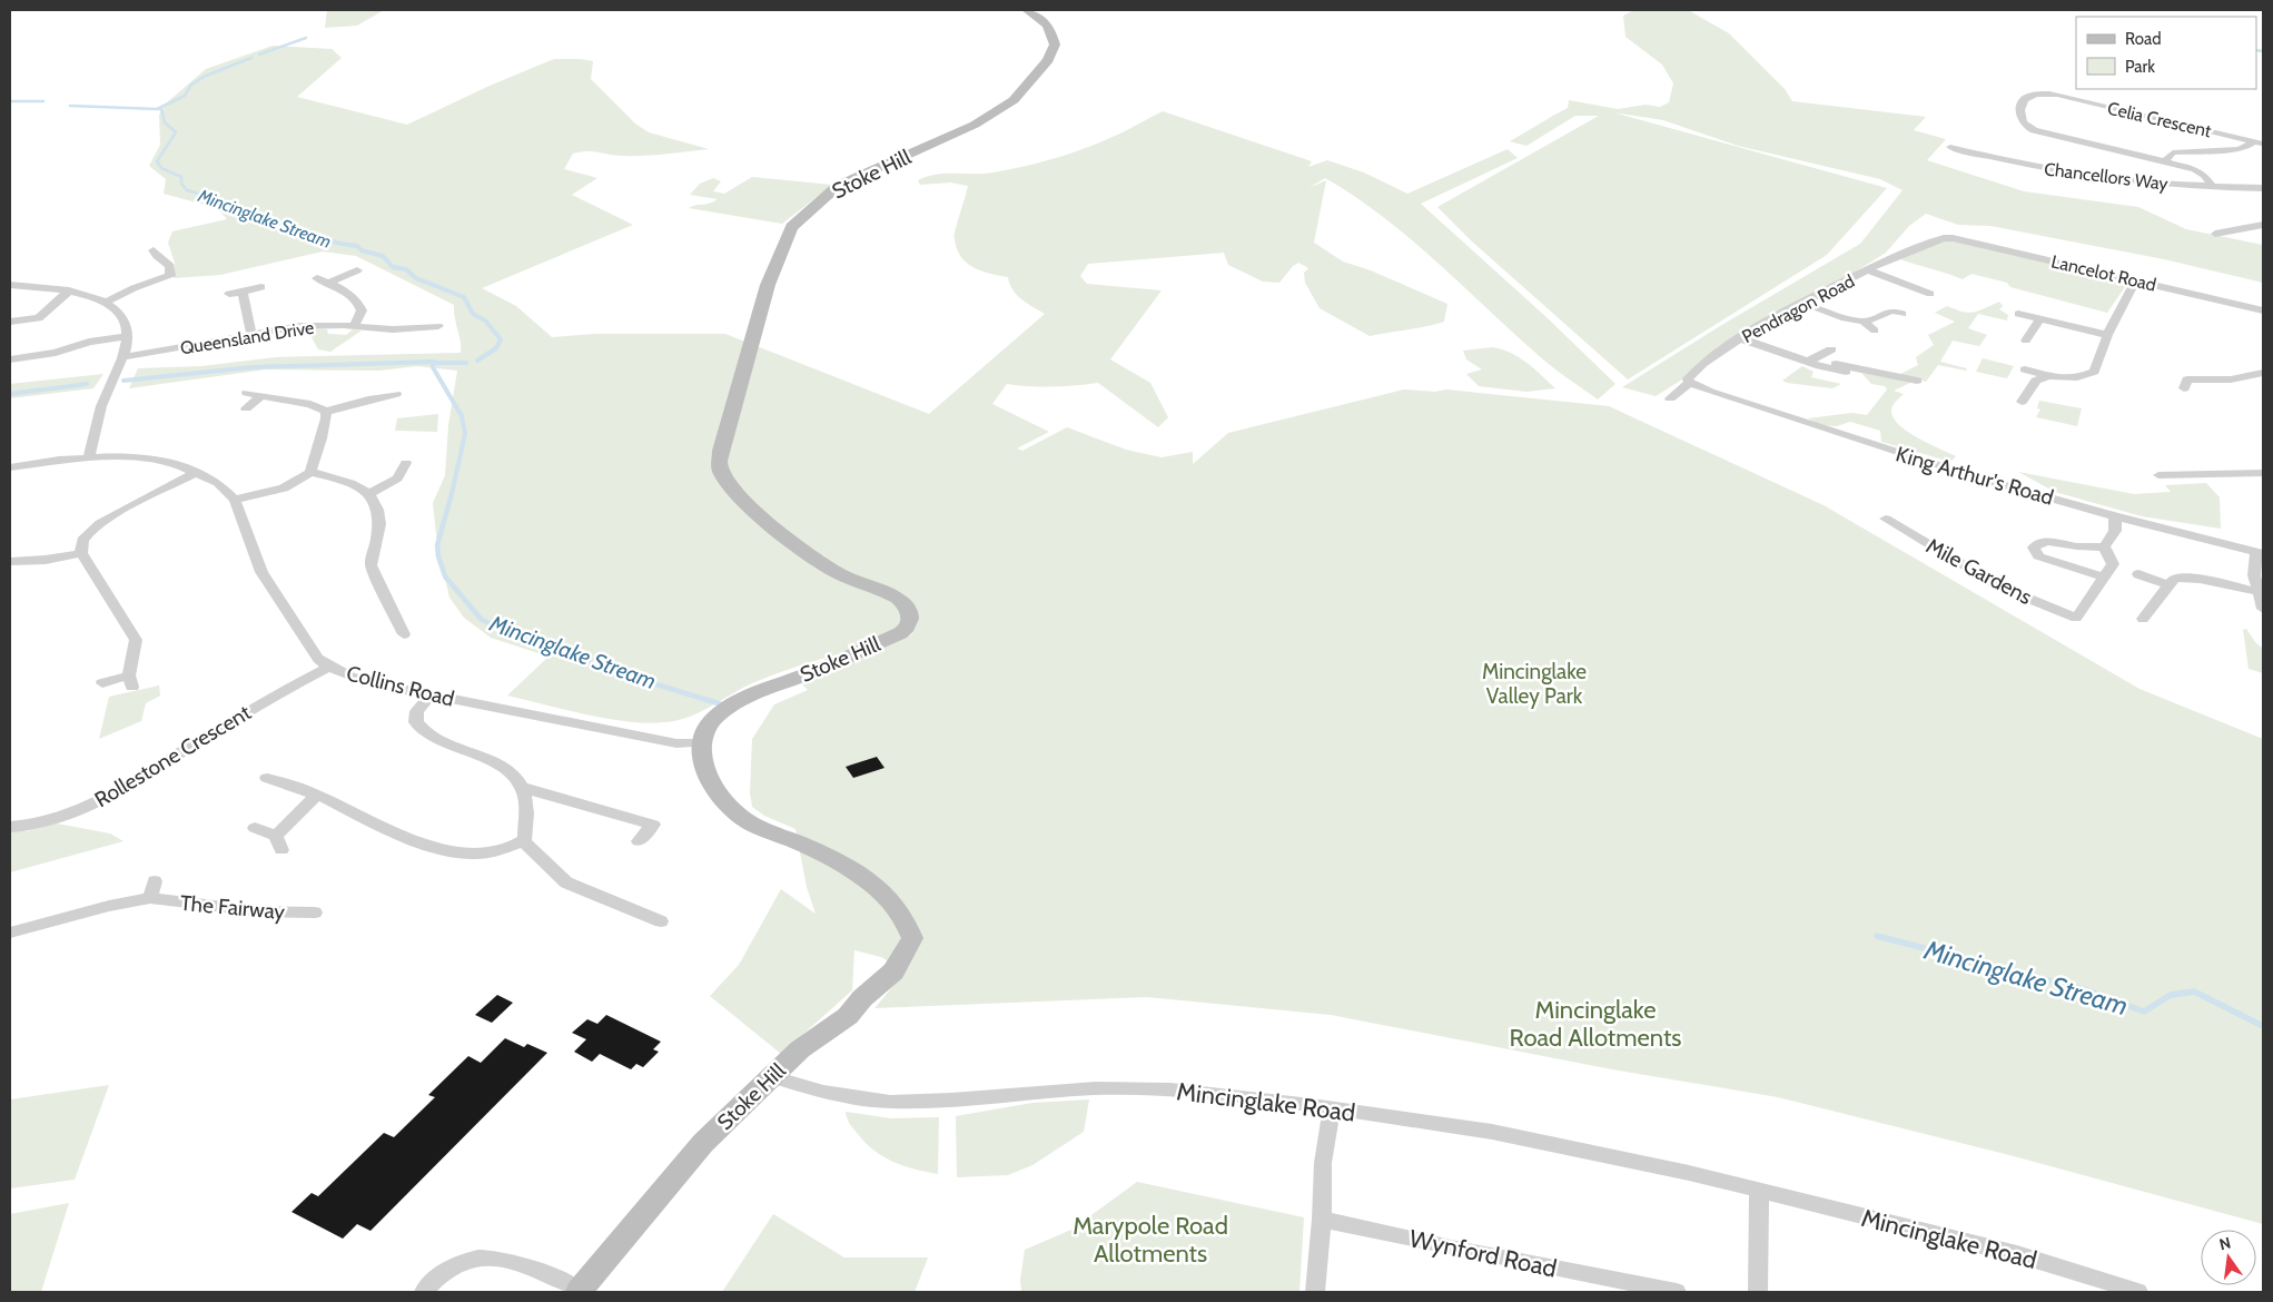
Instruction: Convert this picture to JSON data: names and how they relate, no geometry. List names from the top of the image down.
{
  "streets": {
    "street": [
      "Celia Crescent",
      "Stoke Hill",
      "Chancellors Way",
      "Lancelot Road",
      "Pendragon Road",
      "Queensland Drive",
      "King Arthur's Road",
      "Mile Gardens",
      "Collins Road",
      "Rollestone Crescent",
      "The Fairway",
      "Mincinglake Road",
      "Wynford Road"
    ]
  },
  "crossings": [
    ["Celia Crescent", "Chancellors Way"],
    ["Stoke Hill", "Collins Road"],
    ["Stoke Hill", "Mincinglake Road"],
    ["Lancelot Road", "Pendragon Road"],
    ["Pendragon Road", "King Arthur's Road"],
    ["Collins Road", "Rollestone Crescent"]
  ],
  "water": ["Mincinglake Stream"],
  "parks": ["Mincinglake Valley Park", "Mincinglake Road Allotments", "Marypole Road Allotments"],
  "legend": ["Road", "Park"],
  "north": "top"
}
